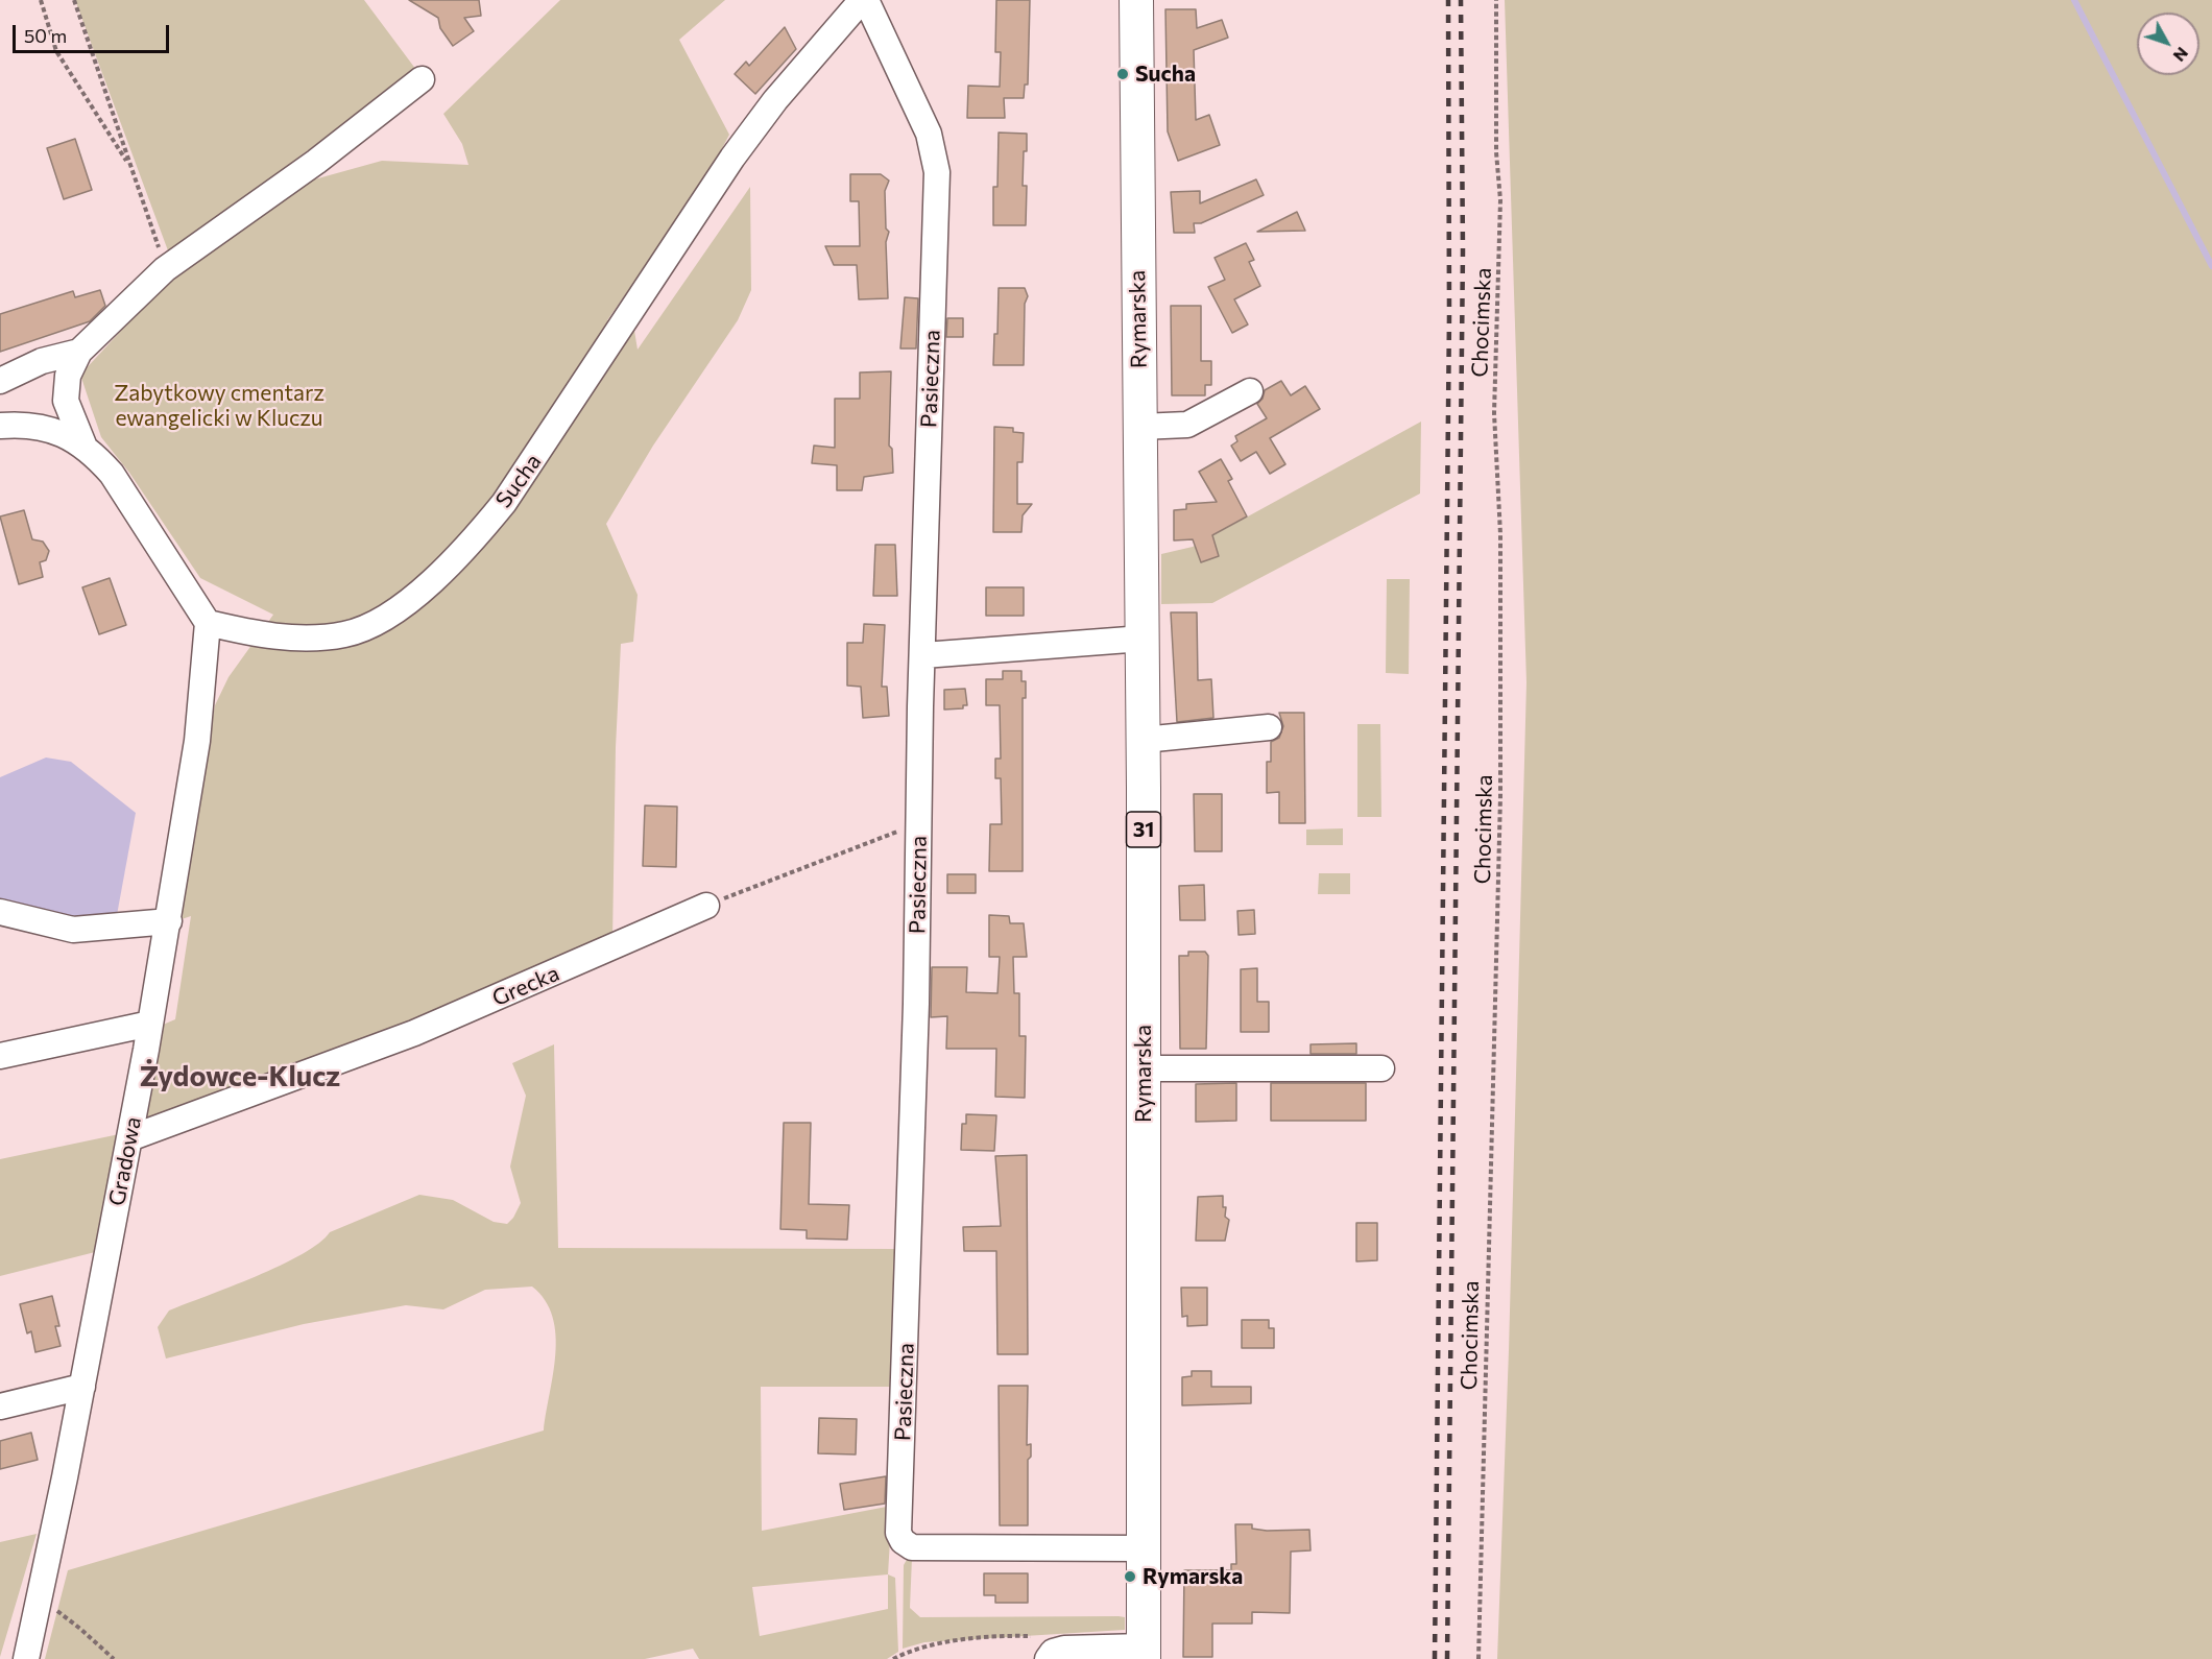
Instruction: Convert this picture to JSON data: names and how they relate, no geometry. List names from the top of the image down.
{
  "streets": {
    "main road": ["Rymarska", "31"],
    "street": [
      "Pasieczna",
      "Sucha",
      "Grecka",
      "Gradowa"
    ],
    "path": ["Chocimska"]
  },
  "crossings": [
    ["Rymarska", "Pasieczna"],
    ["Pasieczna", "Sucha"],
    ["Sucha", "Gradowa"],
    ["Grecka", "Gradowa"]
  ],
  "districts": ["Żydowce-Klucz"],
  "parks": ["Zabytkowy cmentarz ewangelicki w Kluczu"],
  "places": ["Sucha", "Rymarska"],
  "scale_bar": "50 m",
  "north": "bottom right"
}
